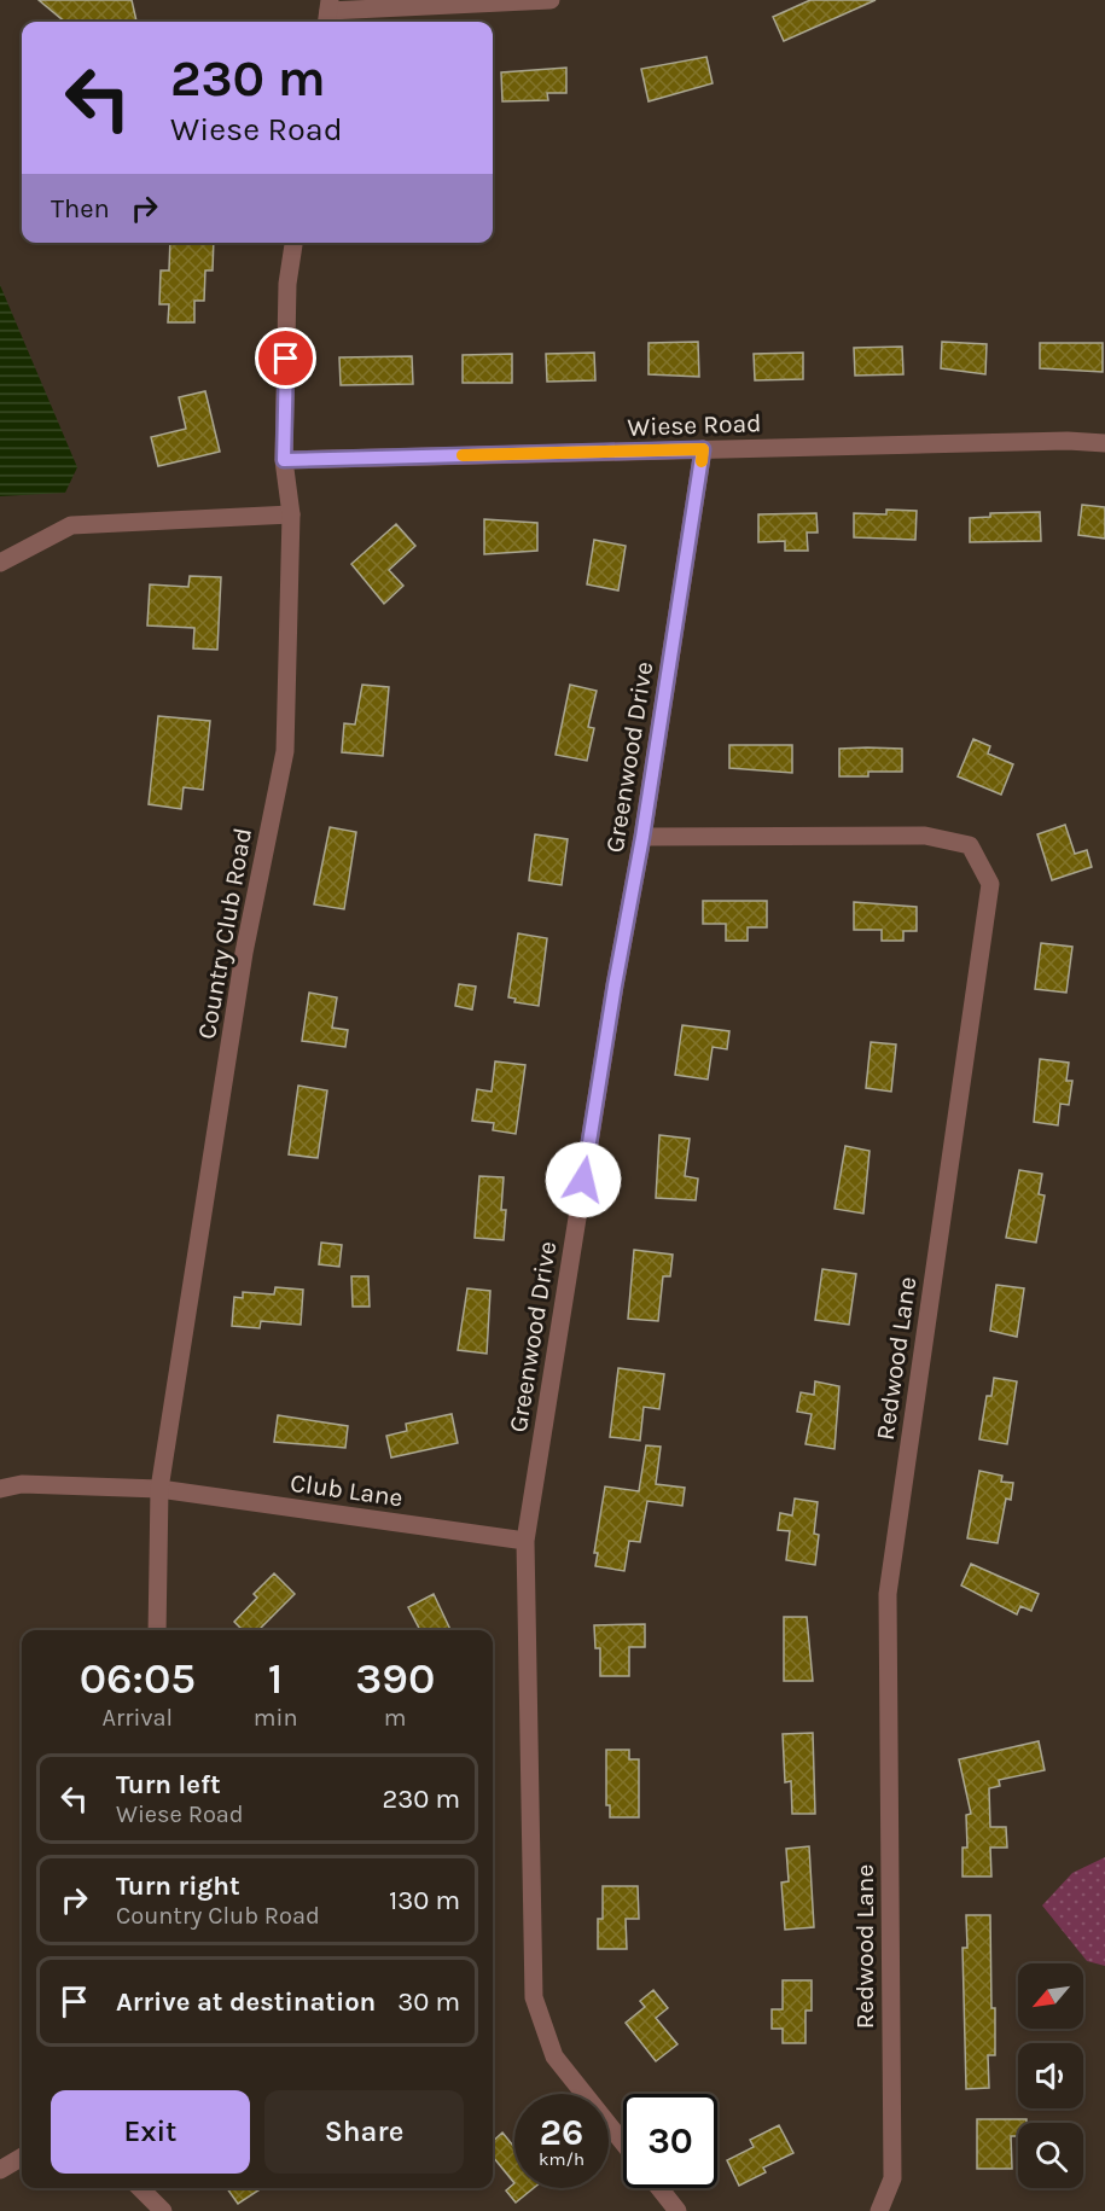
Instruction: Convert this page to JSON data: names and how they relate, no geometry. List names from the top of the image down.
{
  "streets": {
    "street": [
      "Wiese Road",
      "Greenwood Drive",
      "Country Club Road",
      "Redwood Lane",
      "Club Lane"
    ]
  },
  "crossings": [
    ["Wiese Road", "Greenwood Drive"],
    ["Wiese Road", "Country Club Road"],
    ["Greenwood Drive", "Redwood Lane"],
    ["Greenwood Drive", "Club Lane"],
    ["Country Club Road", "Club Lane"]
  ],
  "north": "bottom left",
  "page": {
    "turn": ["230 m", "Wiese Road"],
    "then": "Then",
    "eta": [
      "06:05",
      "Arrival",
      "1",
      "min",
      "390",
      "m"
    ],
    "list": [
      {
        "name": "Turn left",
        "note": "Wiese Road",
        "value": "230 m"
      },
      {
        "name": "Turn right",
        "note": "Country Club Road",
        "value": "130 m"
      },
      {
        "name": "Arrive at destination",
        "value": "30 m"
      }
    ],
    "buttons": ["Exit", "Share"],
    "speed": "26 km/h",
    "limit": "30"
  }
}
